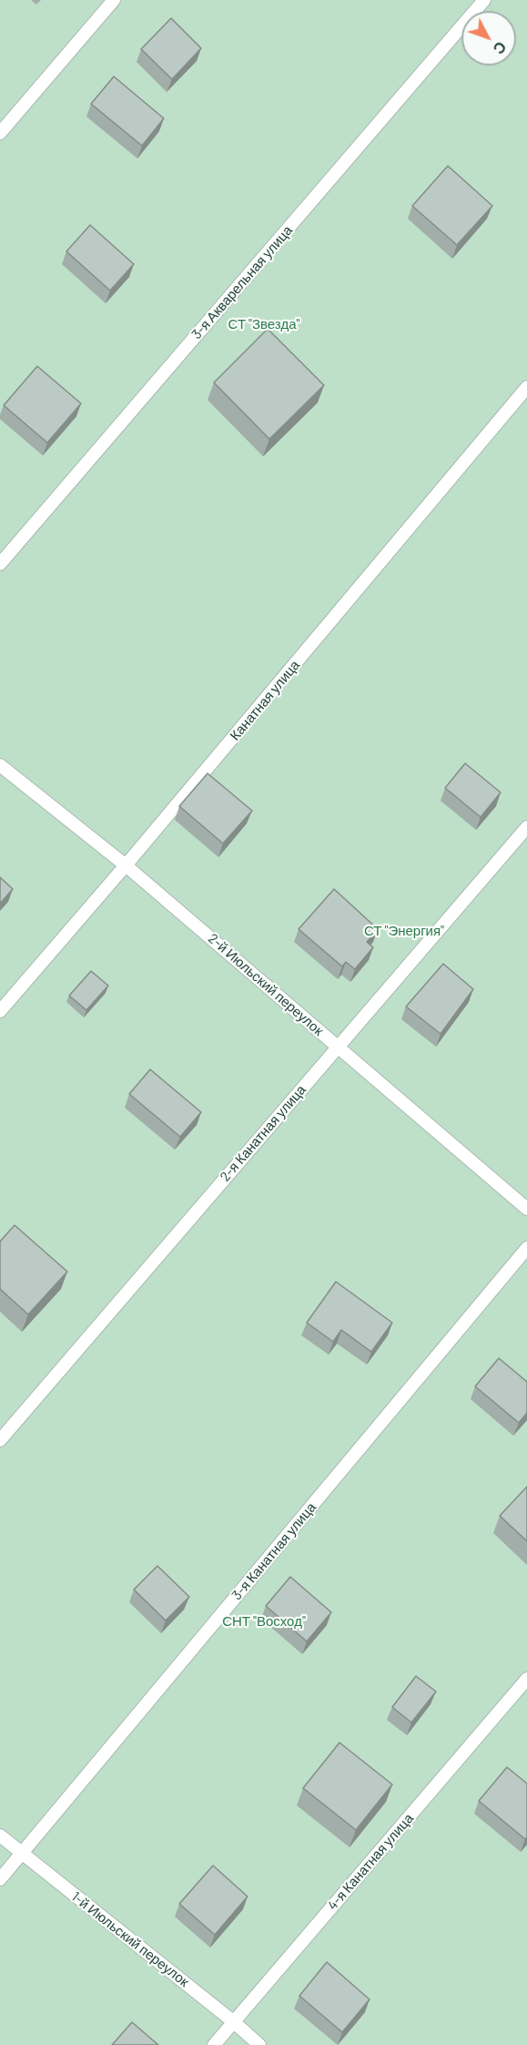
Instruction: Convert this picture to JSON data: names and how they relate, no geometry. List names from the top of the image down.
{
  "streets": {
    "lane": [
      "3-я Акварельная улица",
      "Канатная улица",
      "2-й Июльский переулок",
      "2-я Канатная улица",
      "3-я Канатная улица",
      "4-я Канатная улица",
      "1-й Июльский переулок"
    ]
  },
  "crossings": [
    ["Канатная улица", "2-й Июльский переулок"],
    ["2-й Июльский переулок", "2-я Канатная улица"],
    ["3-я Канатная улица", "1-й Июльский переулок"],
    ["4-я Канатная улица", "1-й Июльский переулок"]
  ],
  "parks": ["СТ \"Звезда\"", "СТ \"Энергия\"", "СНТ \"Восход\""],
  "north": "bottom right"
}
